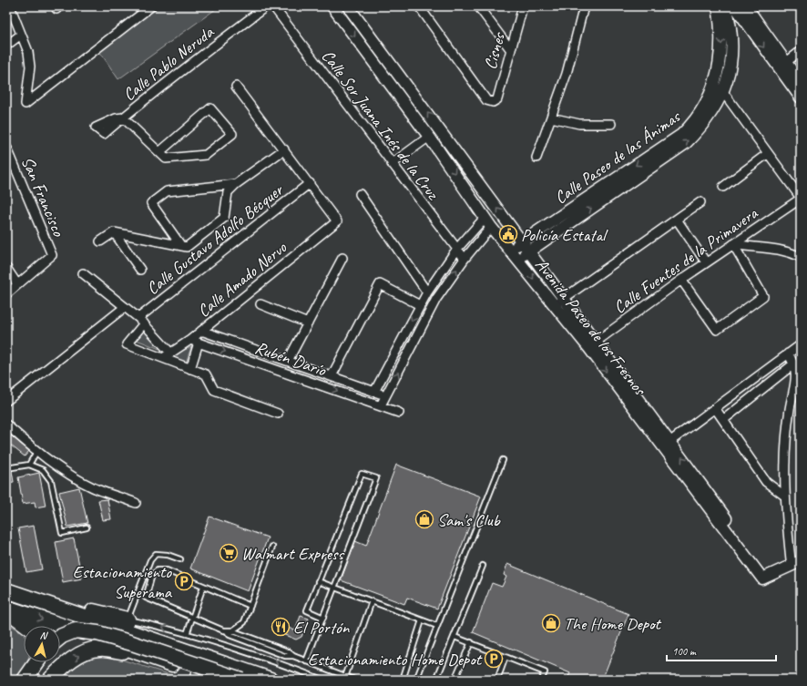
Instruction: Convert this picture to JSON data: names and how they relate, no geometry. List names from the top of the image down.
{
  "streets": {
    "street": [
      "Cisnes",
      "Calle Pablo Neruda",
      "Calle Sor Juana Inés de la Cruz",
      "Calle Paseo de las Ánimas",
      "San Francisco",
      "Calle Gustavo Adolfo Bécquer",
      "Calle Fuentes de la Primavera",
      "Calle Amado Nervo",
      "Avenida Paseo de los Fresnos",
      "Rubén Darío"
    ]
  },
  "crossings": [
    ["Calle Paseo de las Ánimas", "Avenida Paseo de los Fresnos"],
    ["Calle Gustavo Adolfo Bécquer", "Calle Amado Nervo"],
    ["Calle Fuentes de la Primavera", "Avenida Paseo de los Fresnos"],
    ["Calle Amado Nervo", "Rubén Darío"]
  ],
  "places": {
    "public building": ["Policía Estatal"],
    "shop": ["Sam's Club", "The Home Depot"],
    "supermarket": ["Walmart Express"],
    "parking": ["Estacionamiento Superama", "Estacionamiento Home Depot"],
    "restaurant": ["El Portón"]
  },
  "scale_bar": "100 m",
  "north": "top"
}
